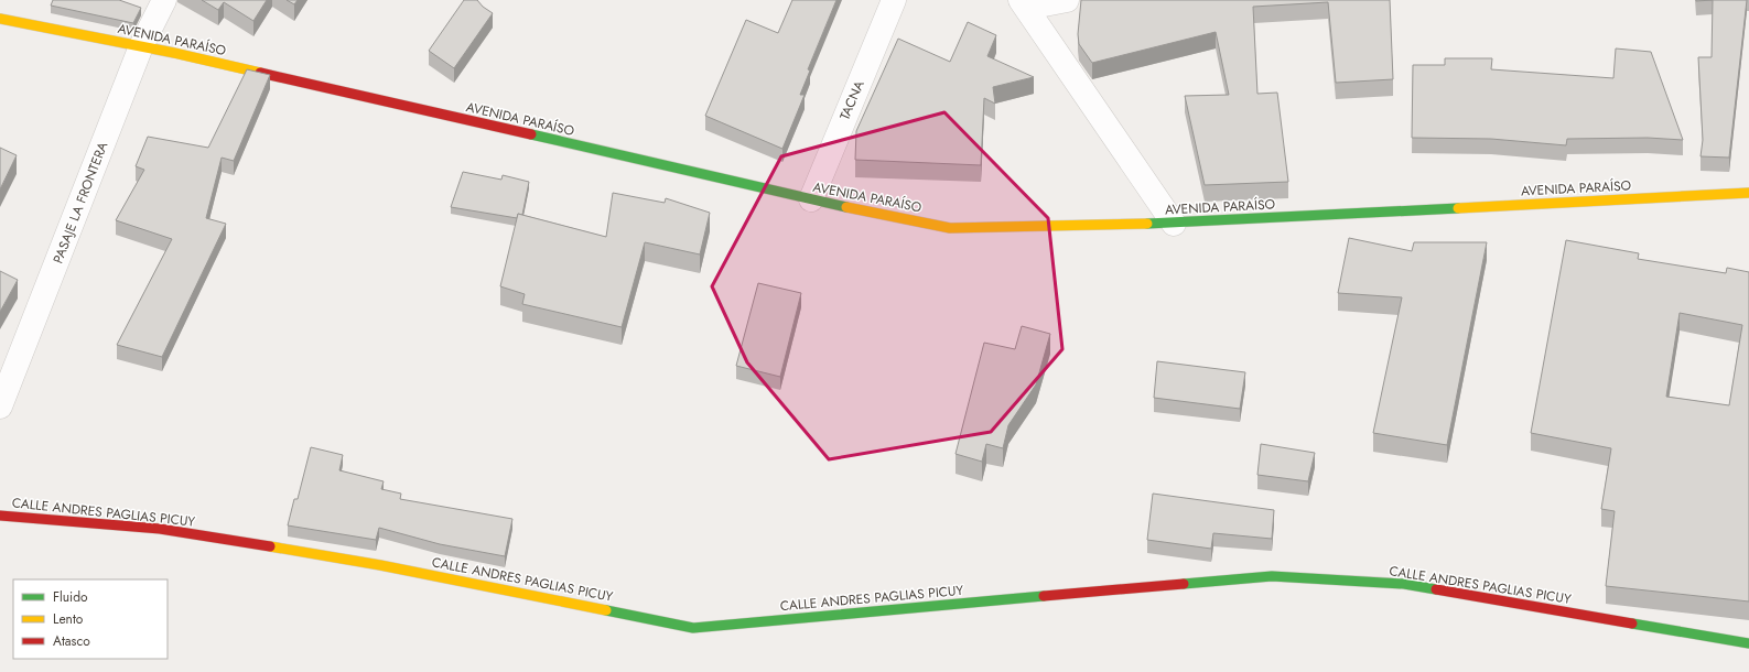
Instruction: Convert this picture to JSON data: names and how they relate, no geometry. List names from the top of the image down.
{
  "streets": {
    "street": [
      "AVENIDA PARAÍSO",
      "TACNA",
      "PASAJE LA FRONTERA",
      "CALLE ANDRES PAGLIAS PICUY"
    ]
  },
  "crossings": [
    ["AVENIDA PARAÍSO", "TACNA"],
    ["AVENIDA PARAÍSO", "PASAJE LA FRONTERA"]
  ],
  "legend": ["Fluido", "Lento", "Atasco"]
}
